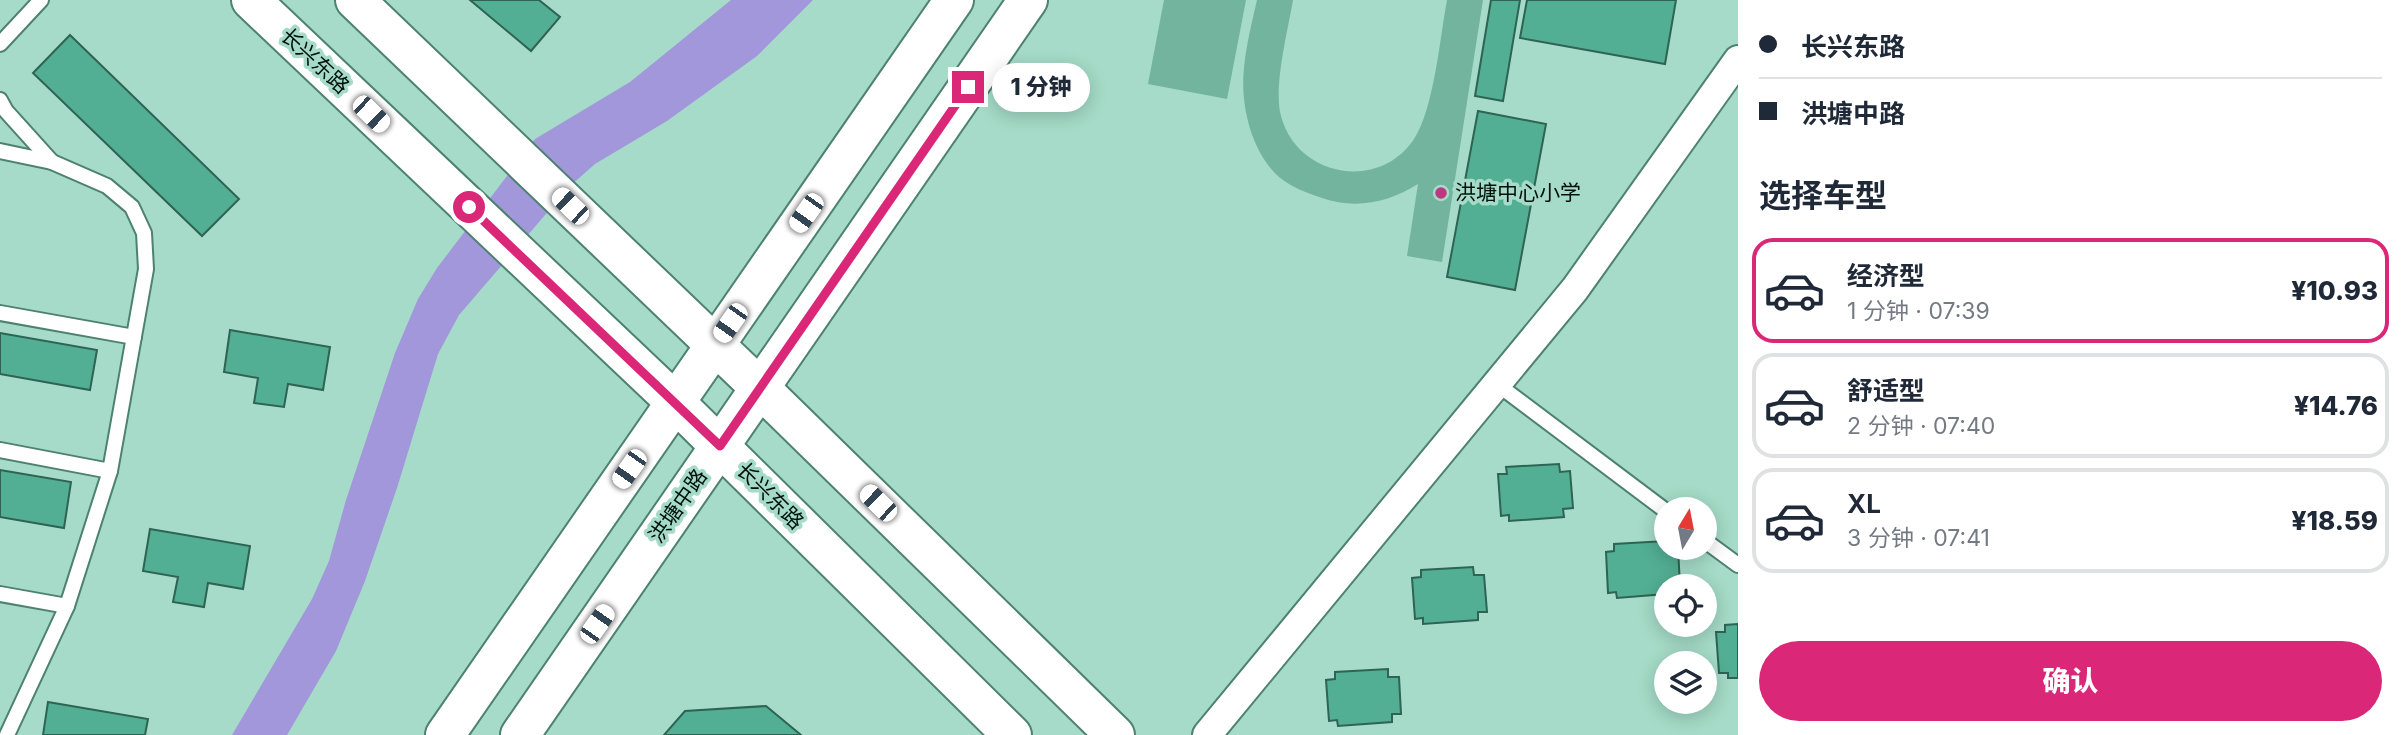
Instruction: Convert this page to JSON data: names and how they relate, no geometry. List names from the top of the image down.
{
  "streets": {
    "main road": ["长兴东路", "洪塘中路"]
  },
  "crossings": [
    ["长兴东路", "洪塘中路"]
  ],
  "places": ["洪塘中心小学"],
  "north": "top",
  "page": {
    "banner": ["长兴东路", "洪塘中路"],
    "bubble": "1 分钟",
    "heading": "选择车型",
    "list": [
      {
        "name": "经济型",
        "note": "1 分钟 · 07:39",
        "value": "¥10.93"
      },
      {
        "name": "舒适型",
        "note": "2 分钟 · 07:40",
        "value": "¥14.76"
      },
      {
        "name": "XL",
        "note": "3 分钟 · 07:41",
        "value": "¥18.59"
      }
    ],
    "buttons": "确认"
  }
}
